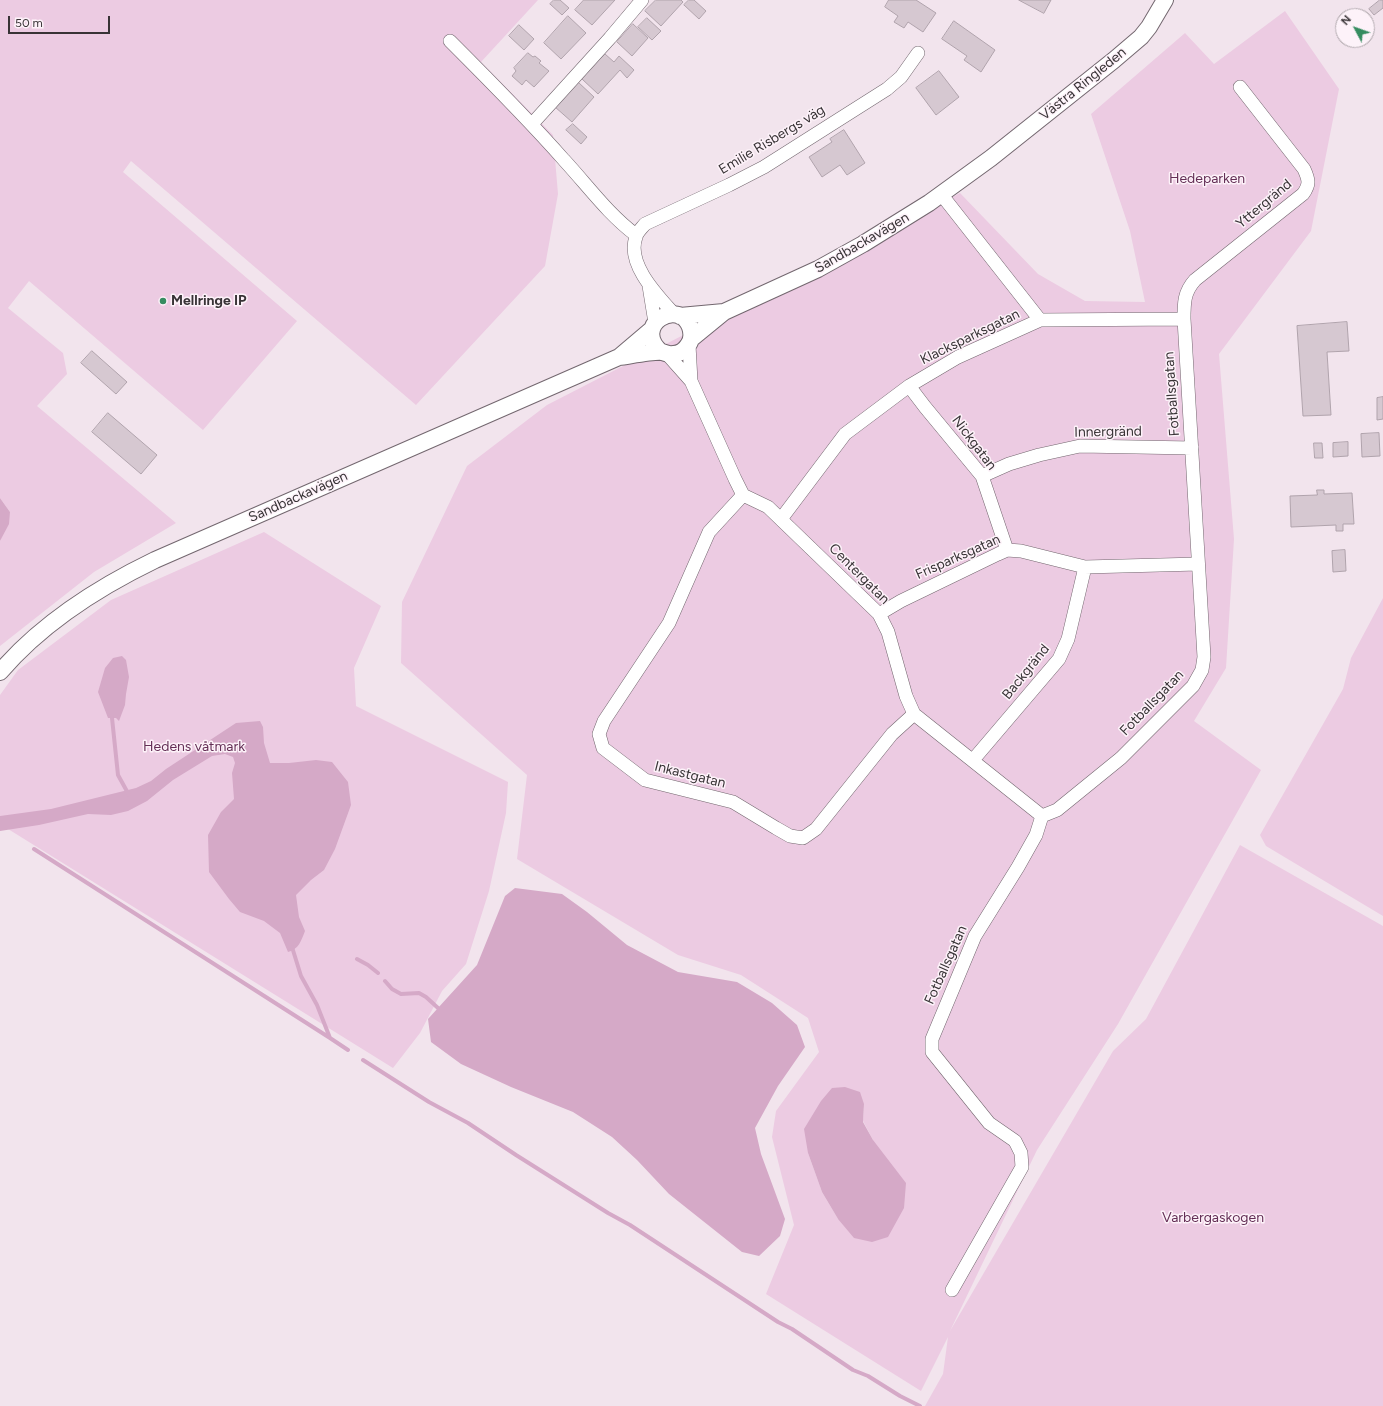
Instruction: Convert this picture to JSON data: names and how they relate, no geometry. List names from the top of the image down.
{
  "streets": {
    "street": [
      "Västra Ringleden",
      "Emilie Risbergs väg",
      "Yttergränd",
      "Sandbackavägen",
      "Klacksparksgatan",
      "Fotballsgatan",
      "Innergränd",
      "Nickgatan",
      "Frisparksgatan",
      "Centergatan",
      "Backgränd",
      "Inkastgatan"
    ]
  },
  "crossings": [
    ["Västra Ringleden", "Sandbackavägen"],
    ["Yttergränd", "Fotballsgatan"],
    ["Klacksparksgatan", "Nickgatan"],
    ["Klacksparksgatan", "Centergatan"],
    ["Fotballsgatan", "Innergränd"],
    ["Fotballsgatan", "Frisparksgatan"],
    ["Fotballsgatan", "Centergatan"],
    ["Innergränd", "Nickgatan"],
    ["Nickgatan", "Frisparksgatan"],
    ["Frisparksgatan", "Centergatan"],
    ["Frisparksgatan", "Backgränd"],
    ["Centergatan", "Backgränd"],
    ["Centergatan", "Inkastgatan"]
  ],
  "parks": ["Hedeparken", "Hedens våtmark", "Varbergaskogen"],
  "places": ["Mellringe IP"],
  "scale_bar": "50 m",
  "north": "top left"
}
